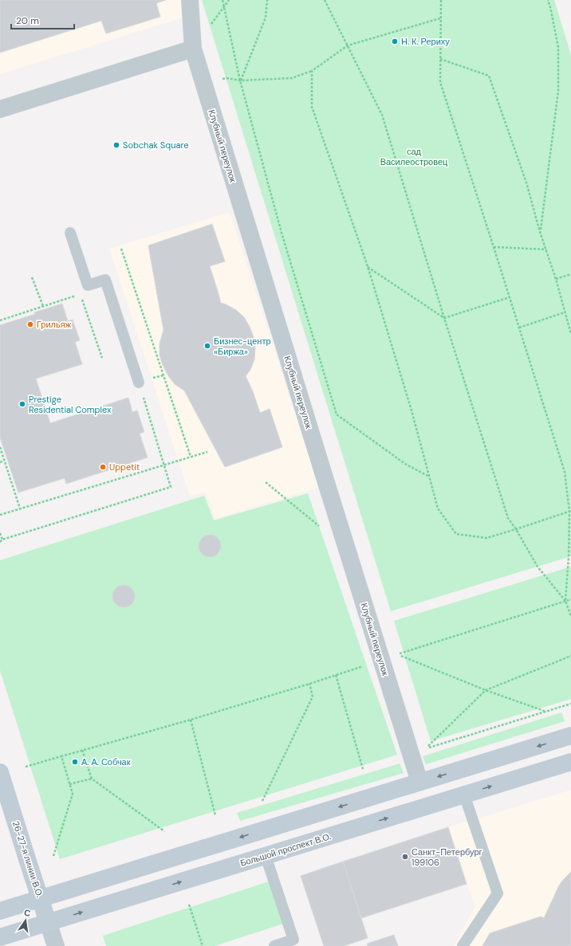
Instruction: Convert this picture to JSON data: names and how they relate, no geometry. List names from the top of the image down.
{
  "streets": {
    "main road": ["Большой проспект В.О.", "26-27-я линии В.О."],
    "street": ["Клубный переулок"]
  },
  "crossings": [
    ["Большой проспект В.О.", "26-27-я линии В.О."]
  ],
  "parks": ["сад Василеостровец"],
  "places": [
    "Н. К. Рериху",
    "Sobchak Square",
    "Грильяж",
    "Бизнес-центр «Биржа»",
    "Prestige Residential Complex",
    "Uppetit",
    "А. А. Собчак",
    "Санкт-Петербург 199106"
  ],
  "scale_bar": "20 m",
  "north": "top"
}
